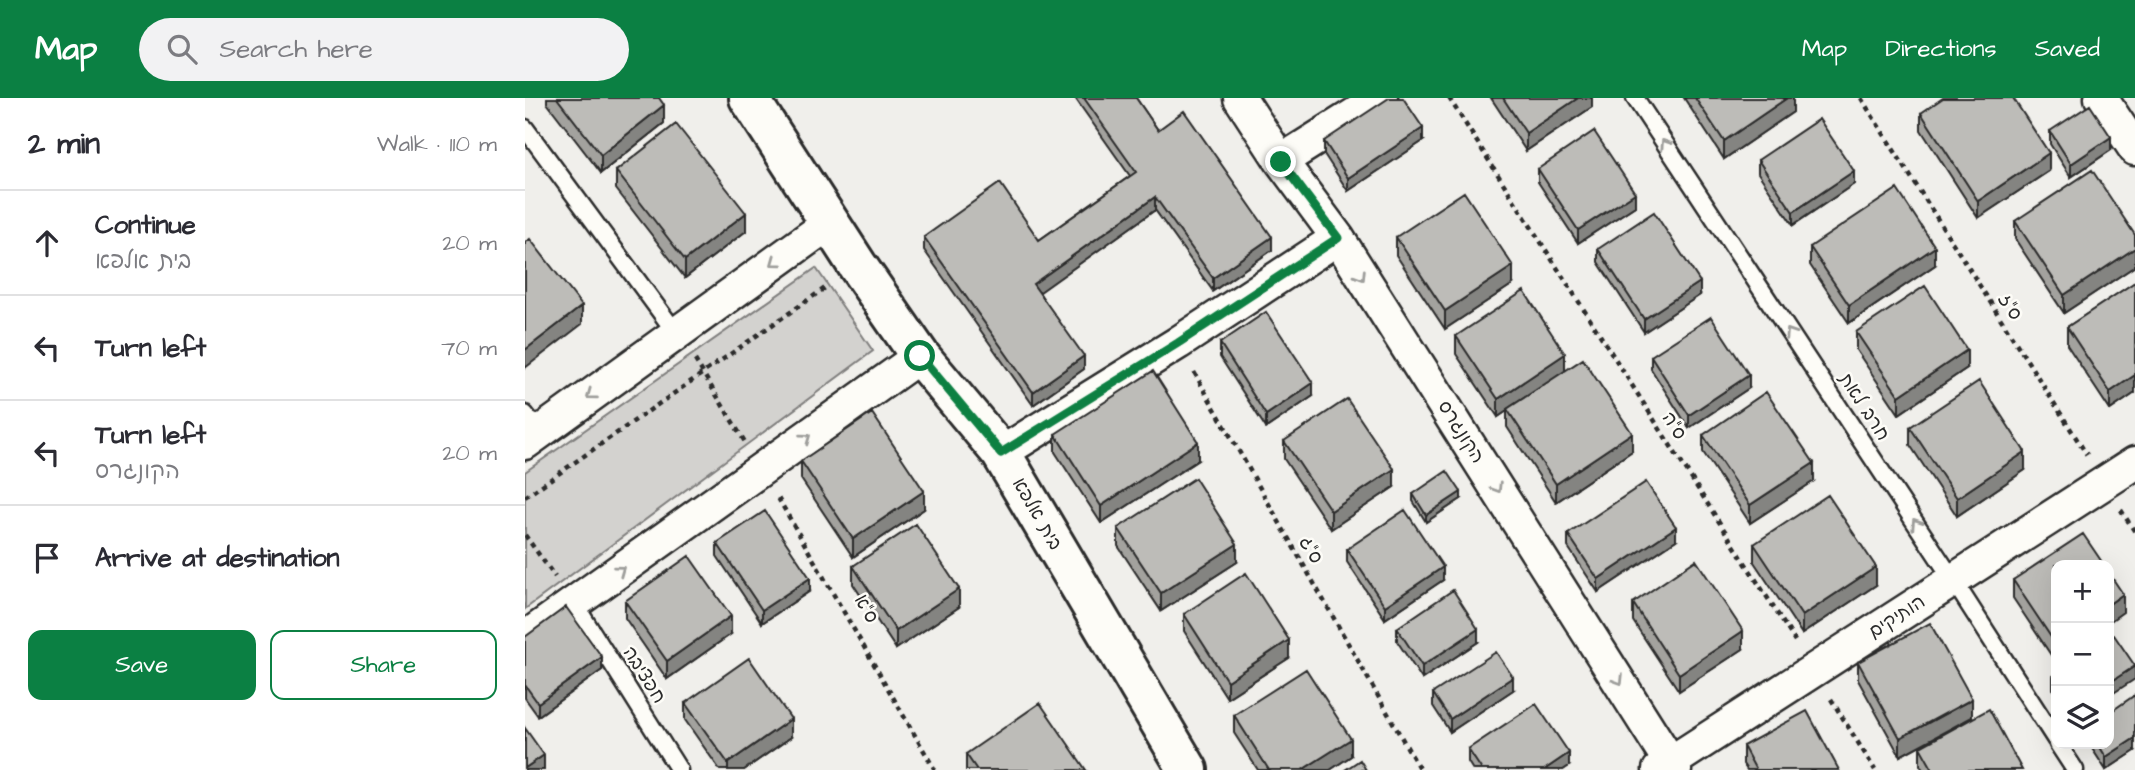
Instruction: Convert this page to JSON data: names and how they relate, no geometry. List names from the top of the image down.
{
  "streets": {
    "street": ["הקונגרס", "בית אלפא", "הותיקים"],
    "lane": ["חרב לאת", "חפציבה"],
    "path": [
      "ס\"ז",
      "ס\"ה",
      "ס\"ג",
      "ס\"א"
    ]
  },
  "crossings": [
    ["ס\"ז", "הותיקים"],
    ["חרב לאת", "הותיקים"],
    ["ס\"ה", "הותיקים"],
    ["הקונגרס", "הותיקים"]
  ],
  "one_way": ["חרב לאת", "הקונגרס"],
  "page": {
    "header": "Map",
    "search": "Search here",
    "nav": ["Map", "Directions", "Saved"],
    "heading": ["2 min", "Walk · 110 m"],
    "list": [
      ["Continue", "בית אלפא", "20 m"],
      ["Turn left", "70 m"],
      ["Turn left", "הקונגרס", "20 m"],
      "Arrive at destination"
    ],
    "map_buttons": ["+", "−"],
    "buttons": ["Save", "Share"]
  }
}
